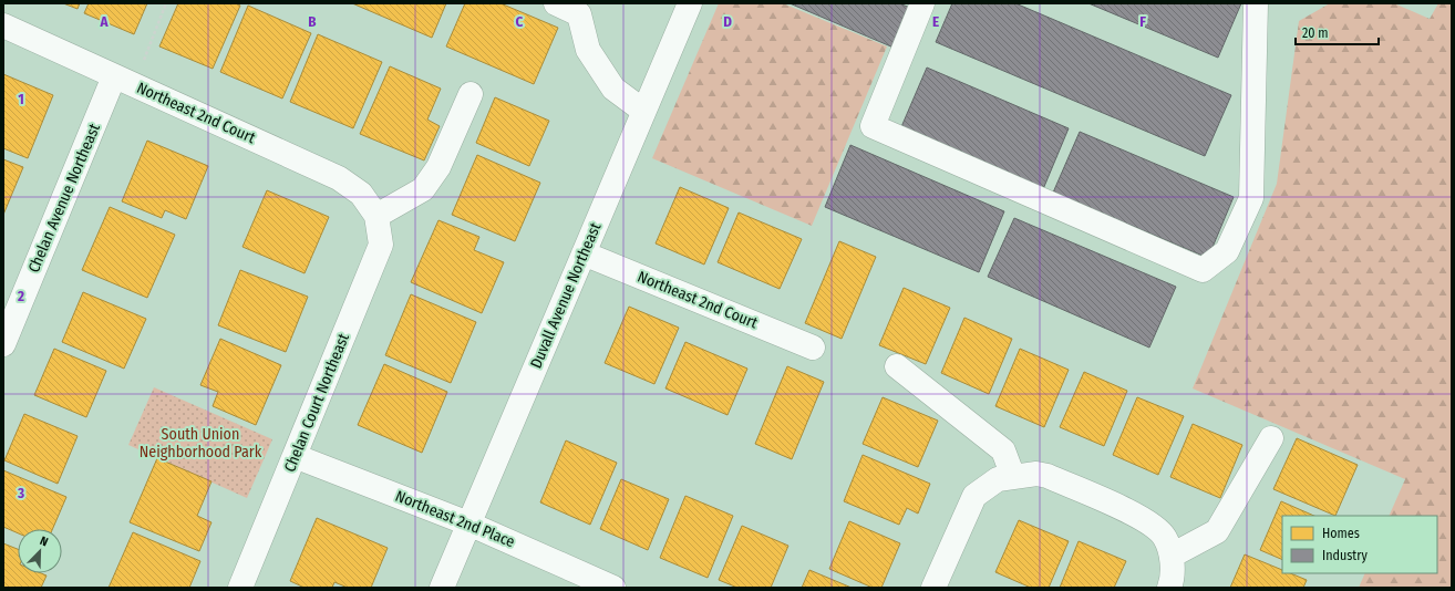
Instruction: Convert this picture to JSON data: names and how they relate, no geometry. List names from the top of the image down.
{
  "streets": {
    "street": [
      "Northeast 2nd Court",
      "Chelan Avenue Northeast",
      "Duvall Avenue Northeast",
      "Chelan Court Northeast",
      "Northeast 2nd Place"
    ]
  },
  "crossings": [
    ["Northeast 2nd Court", "Chelan Avenue Northeast"],
    ["Northeast 2nd Court", "Duvall Avenue Northeast"],
    ["Northeast 2nd Court", "Chelan Court Northeast"],
    ["Duvall Avenue Northeast", "Northeast 2nd Place"],
    ["Chelan Court Northeast", "Northeast 2nd Place"]
  ],
  "parks": ["South Union Neighborhood Park"],
  "legend": ["Homes", "Industry"],
  "scale_bar": "20 m",
  "north": "top right",
  "grid": {
    "columns": [
      "A",
      "B",
      "C",
      "D",
      "E",
      "F"
    ],
    "rows": ["1", "2", "3"]
  }
}
